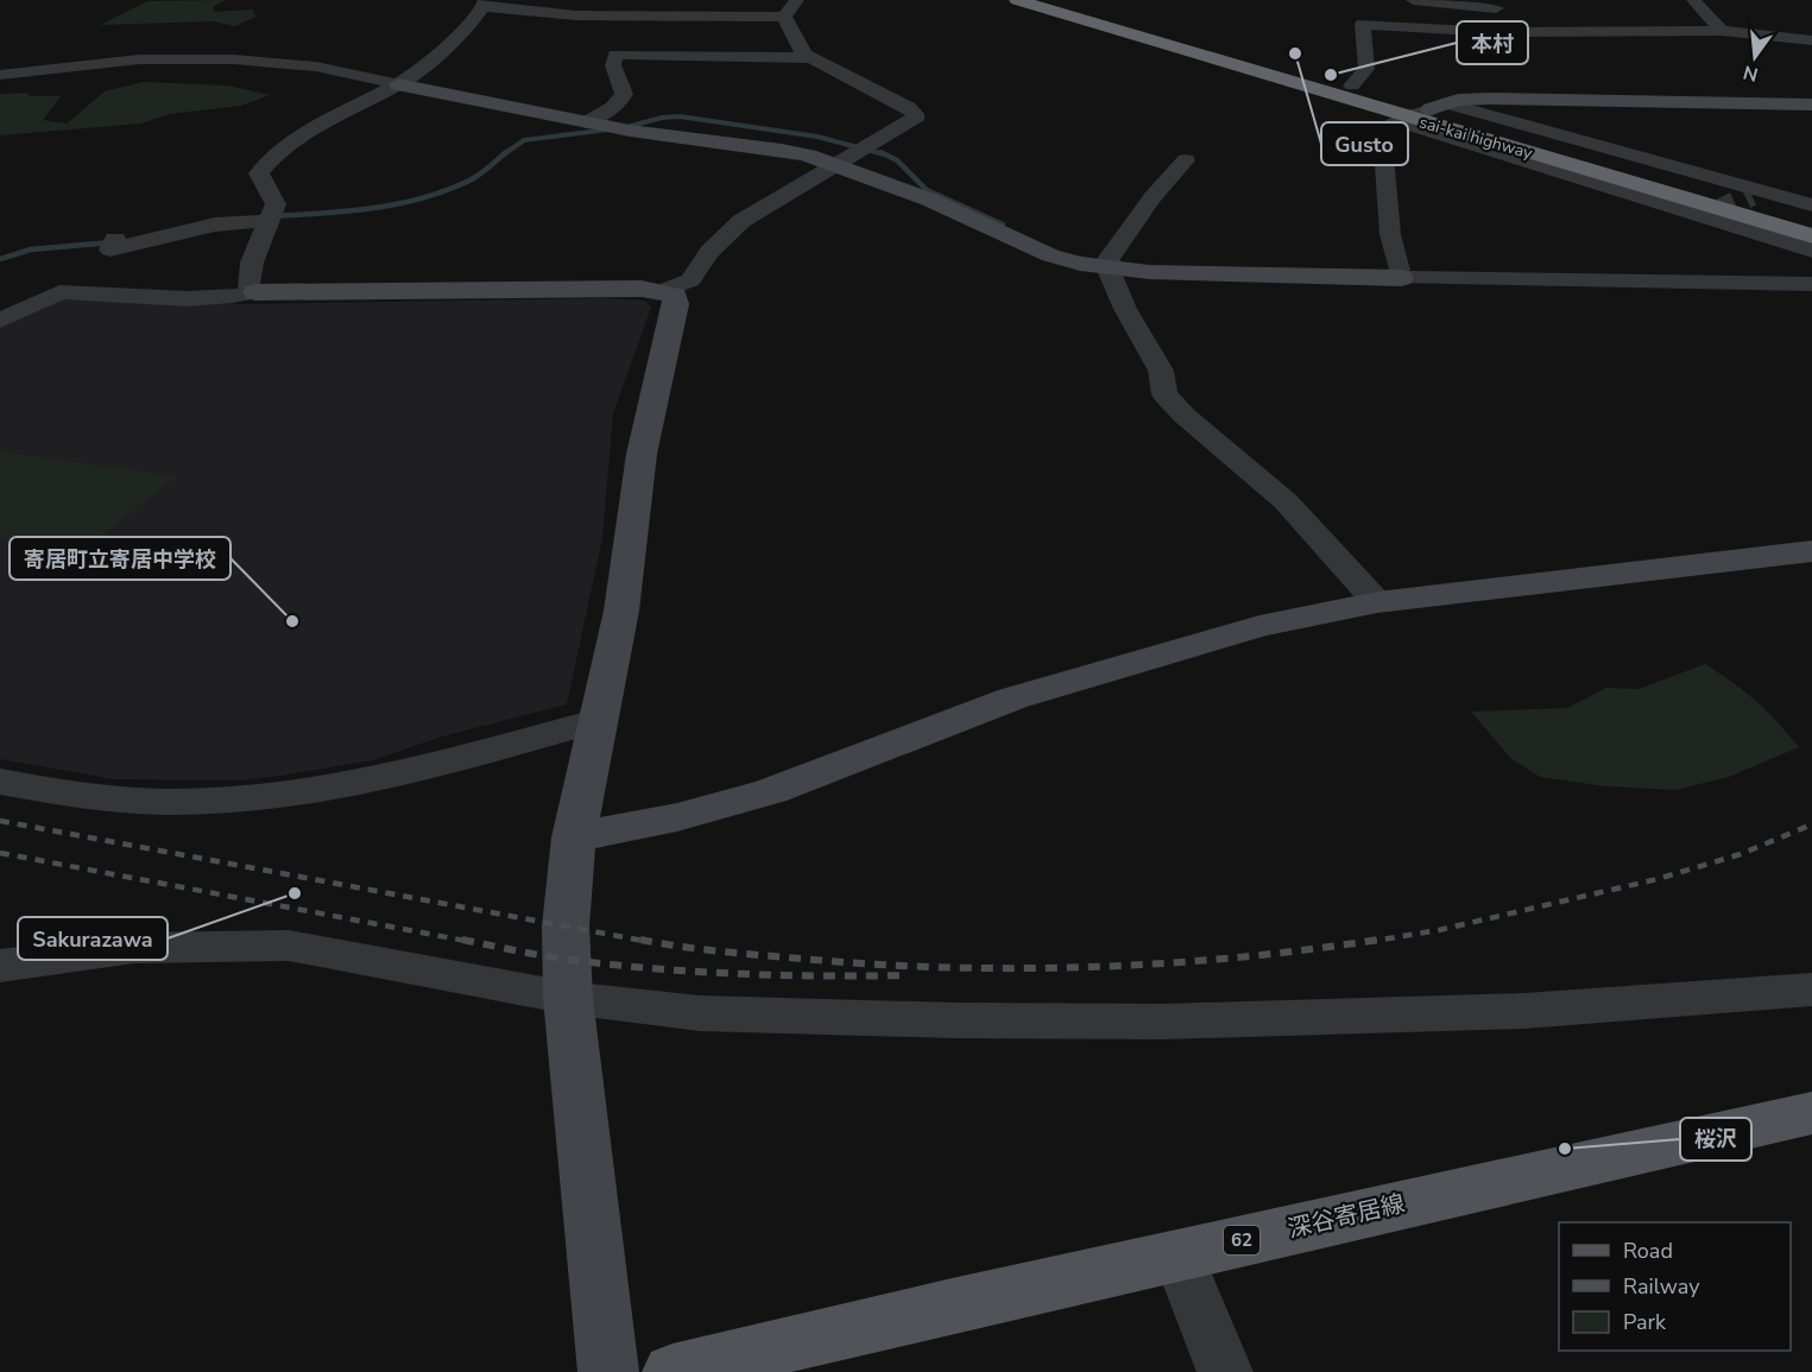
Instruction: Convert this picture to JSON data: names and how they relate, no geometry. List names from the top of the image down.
{
  "streets": {
    "highway": ["sai-kai highway"],
    "main road": ["深谷寄居線", "62"]
  },
  "places": [
    "Gusto",
    "本村",
    "寄居町立寄居中学校",
    "Sakurazawa",
    "桜沢"
  ],
  "legend": ["Road", "Railway", "Park"],
  "north": "bottom"
}
